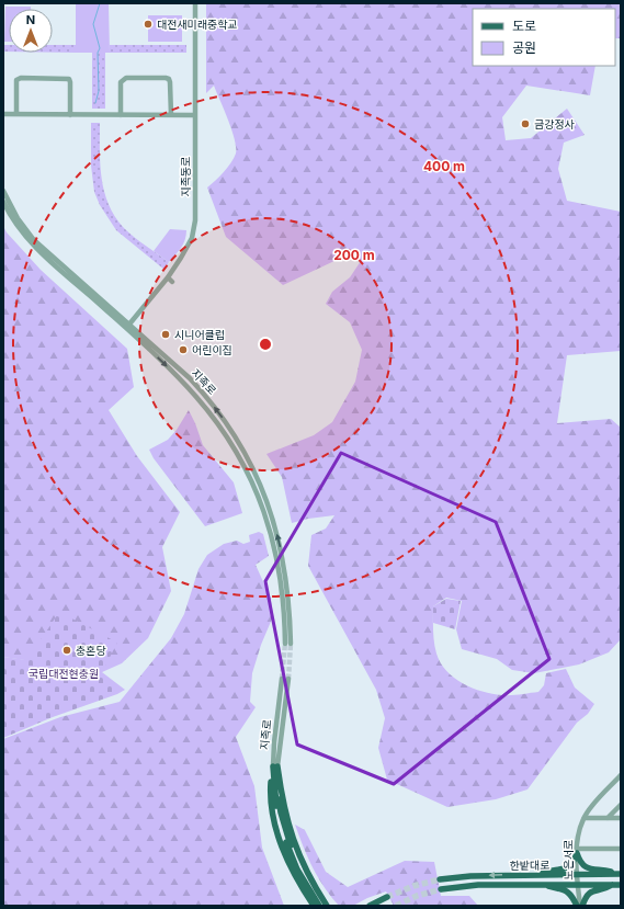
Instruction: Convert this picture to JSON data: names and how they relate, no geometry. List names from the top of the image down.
{
  "streets": {
    "main road": ["한밭대로"],
    "street": ["지족동로", "지족로", "노은서로"]
  },
  "crossings": [
    ["지족동로", "지족로"],
    ["노은서로", "한밭대로"]
  ],
  "parks": ["국립대전현충원"],
  "places": [
    "대전새미래중학교",
    "금강정사",
    "시니어클럽",
    "어린이집",
    "충혼당"
  ],
  "legend": ["도로", "공원"],
  "north": "top",
  "rings": ["400 m", "200 m"]
}
